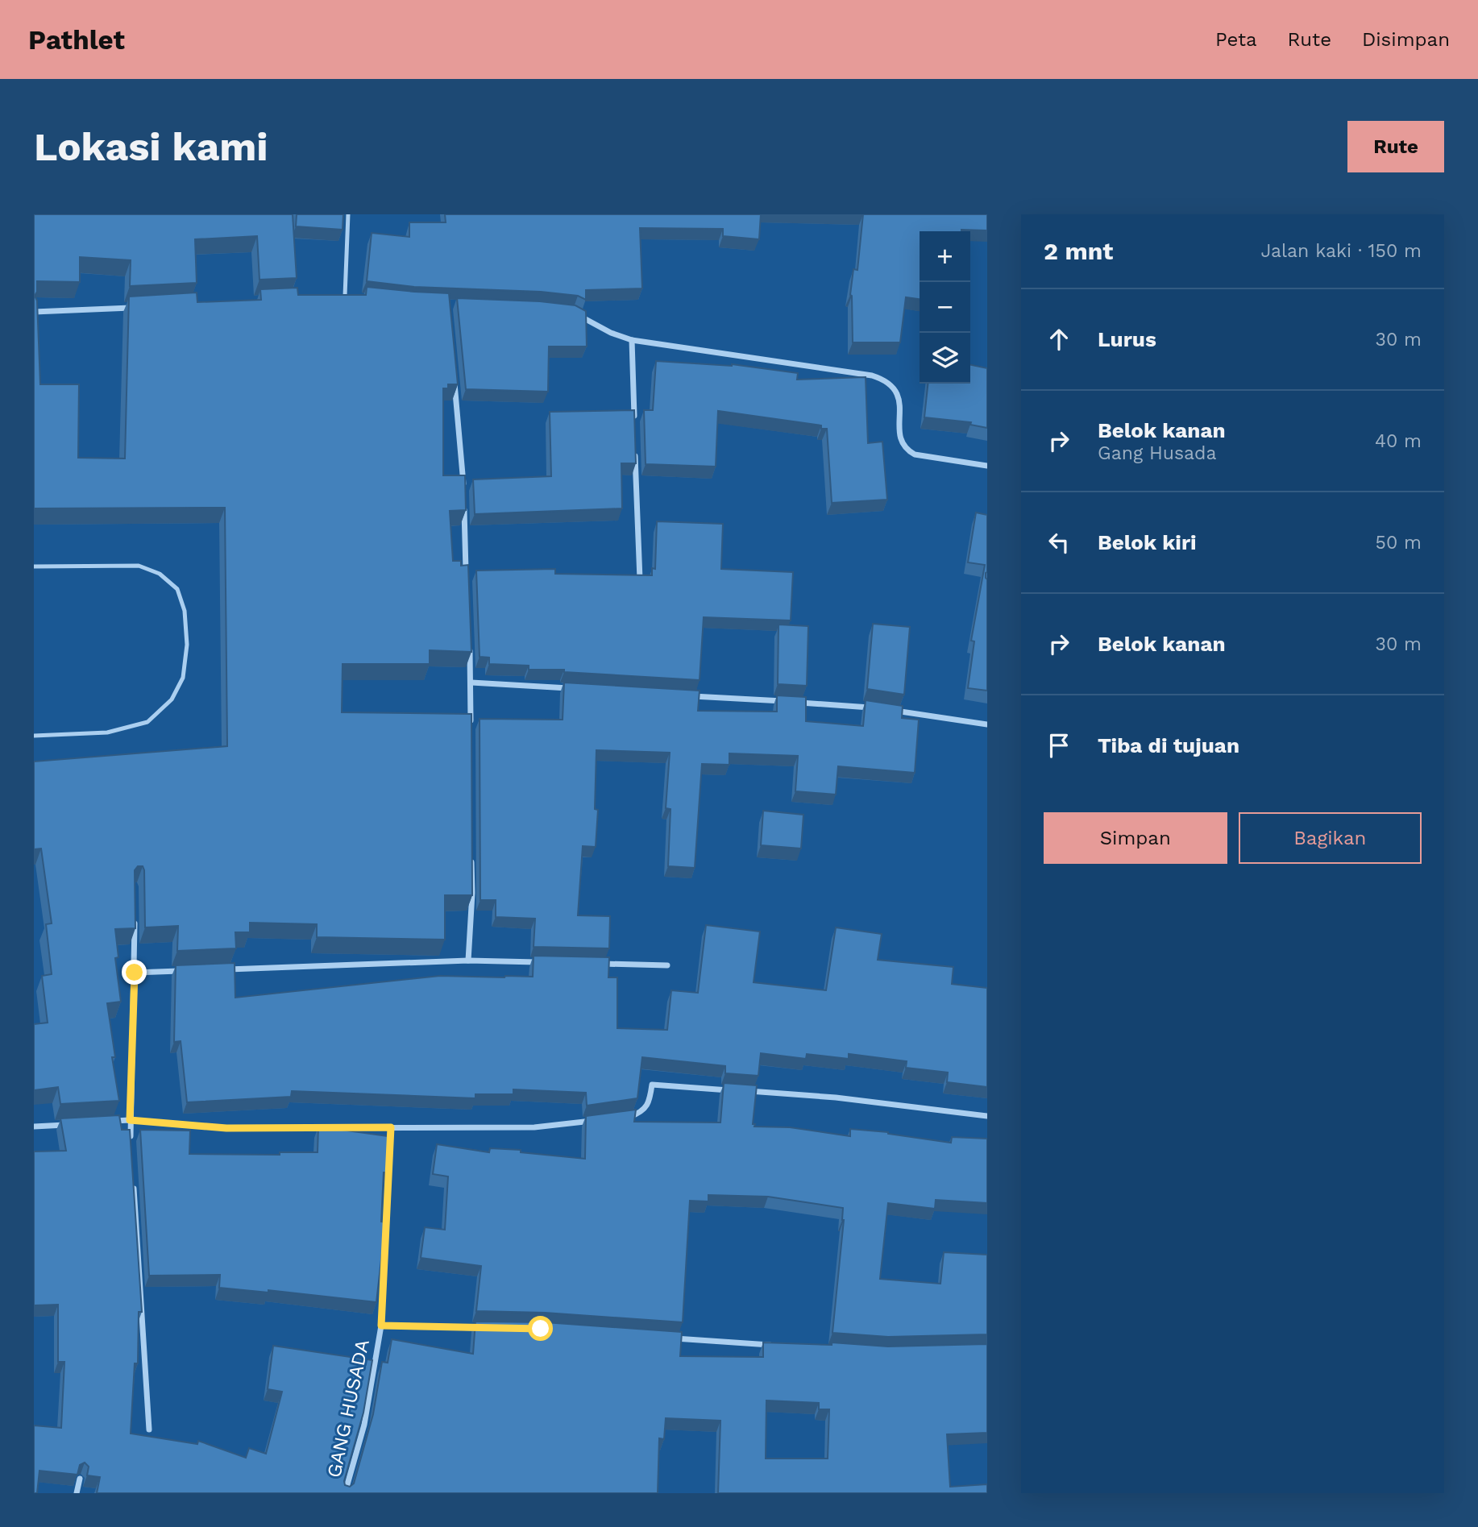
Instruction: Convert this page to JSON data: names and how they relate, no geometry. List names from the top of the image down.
{
  "streets": {
    "street": ["GANG HUSADA"]
  },
  "page": {
    "header": "Pathlet",
    "nav": ["Peta", "Rute", "Disimpan"],
    "buttons": [
      "Rute",
      ["Simpan", "Bagikan"]
    ],
    "title": "Lokasi kami",
    "heading": ["2 mnt", "Jalan kaki · 150 m"],
    "map_buttons": ["+", "−"],
    "list": [
      ["Lurus", "30 m"],
      ["Belok kanan", "Gang Husada", "40 m"],
      ["Belok kiri", "50 m"],
      ["Belok kanan", "30 m"],
      "Tiba di tujuan"
    ]
  }
}
